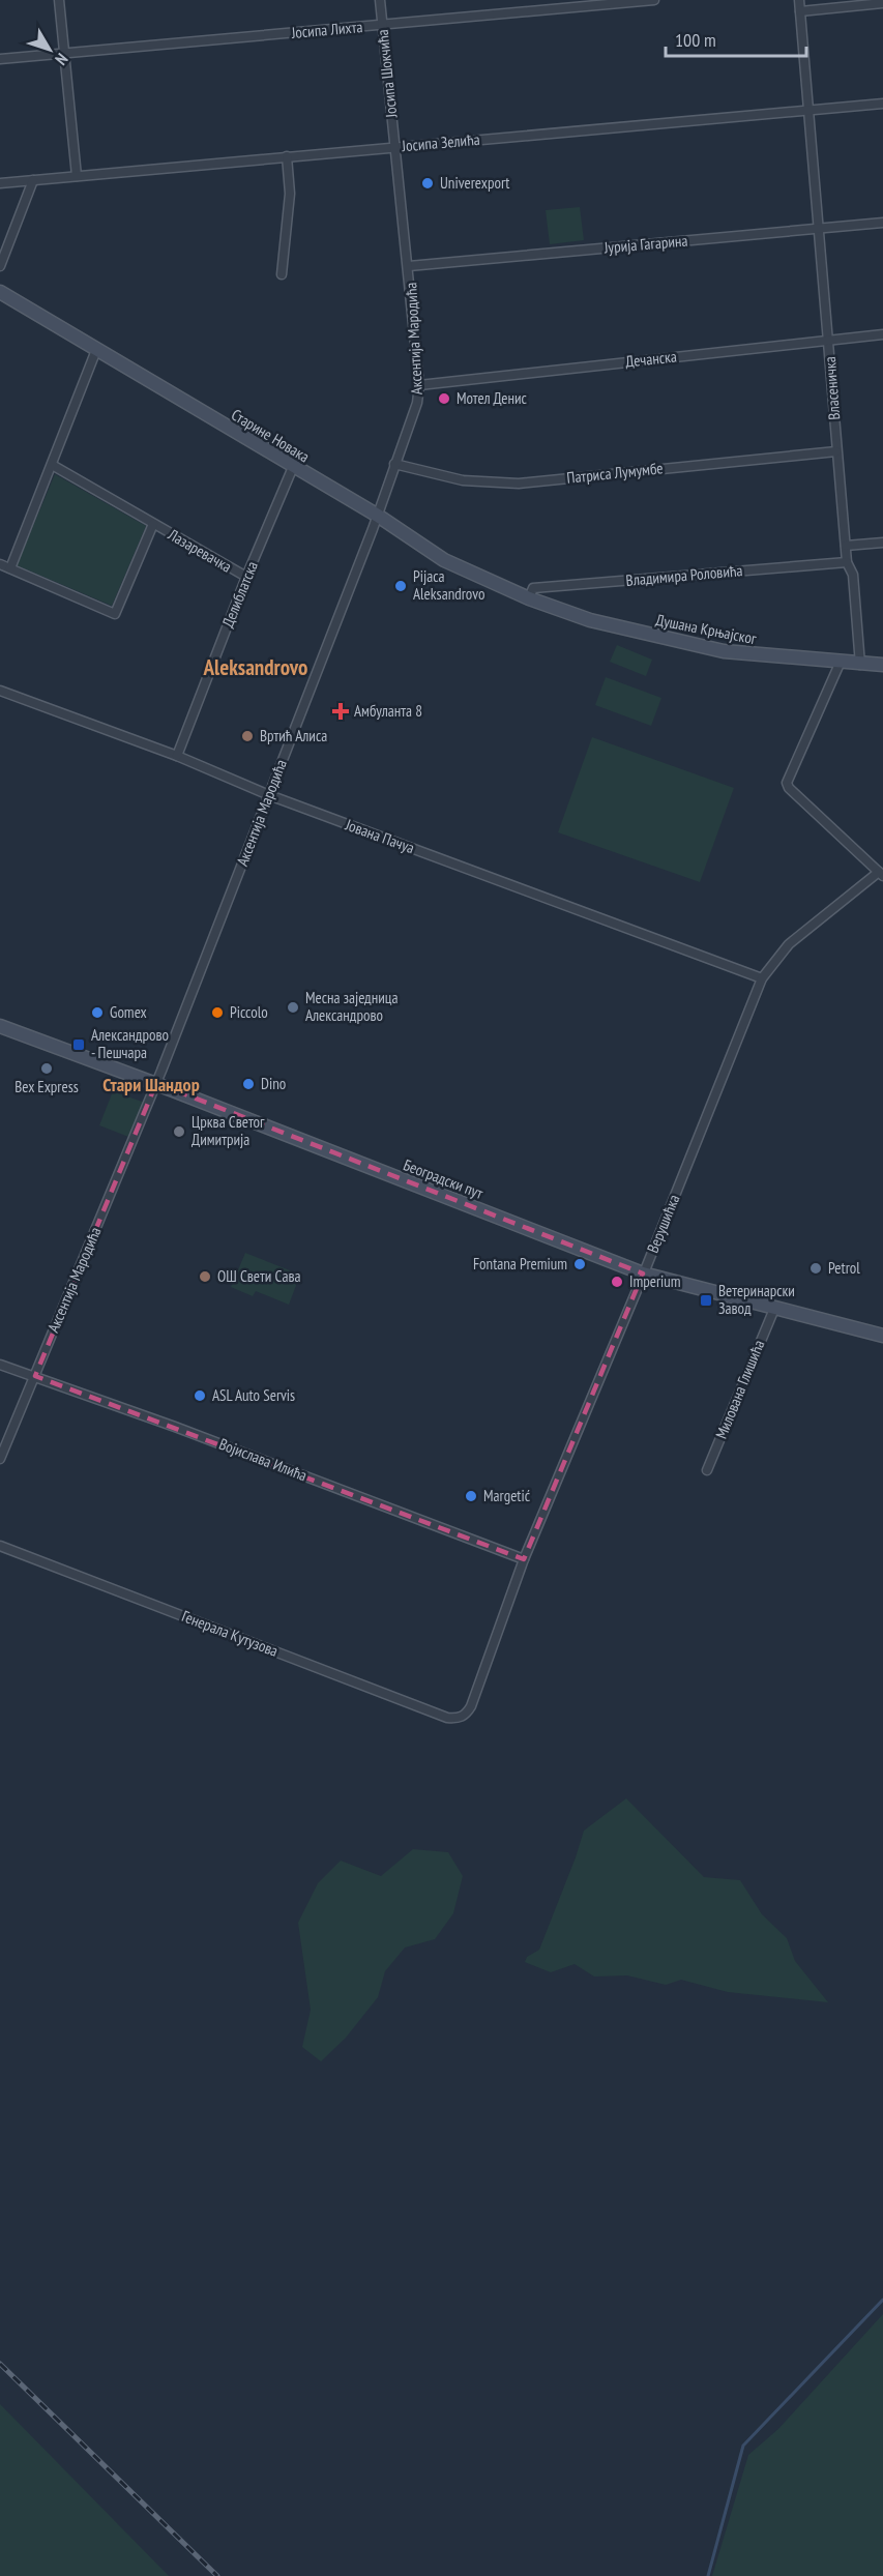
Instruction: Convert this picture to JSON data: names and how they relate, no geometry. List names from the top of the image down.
{
  "streets": {
    "street": [
      "Јосипа Лихта",
      "Јосипа Шокчића",
      "Јосипа Зелића",
      "Јурија Гагарина",
      "Аксентија Мародића",
      "Дечанска",
      "Власеничка",
      "Старине Новака",
      "Патриса Лумумбе",
      "Лазаревачка",
      "Владимира Роловића",
      "Делиблатска",
      "Душана Крњајског",
      "Јована Пачуа",
      "Београдски пут",
      "Верушићка",
      "Милована Глишића",
      "Војислава Илића",
      "Генерала Кутузова"
    ]
  },
  "crossings": [
    ["Јосипа Лихта", "Јосипа Шокчића"],
    ["Јосипа Шокчића", "Јосипа Зелића"],
    ["Јосипа Шокчића", "Аксентија Мародића"],
    ["Јосипа Зелића", "Аксентија Мародића"],
    ["Јосипа Зелића", "Власеничка"],
    ["Јурија Гагарина", "Аксентија Мародића"],
    ["Јурија Гагарина", "Власеничка"],
    ["Аксентија Мародића", "Дечанска"],
    ["Аксентија Мародића", "Старине Новака"],
    ["Аксентија Мародића", "Патриса Лумумбе"],
    ["Аксентија Мародића", "Јована Пачуа"],
    ["Аксентија Мародића", "Београдски пут"],
    ["Аксентија Мародића", "Војислава Илића"],
    ["Дечанска", "Власеничка"],
    ["Власеничка", "Патриса Лумумбе"],
    ["Власеничка", "Владимира Роловића"],
    ["Власеничка", "Душана Крњајског"],
    ["Старине Новака", "Владимира Роловића"],
    ["Старине Новака", "Делиблатска"],
    ["Старине Новака", "Душана Крњајског"],
    ["Лазаревачка", "Делиблатска"],
    ["Владимира Роловића", "Душана Крњајског"],
    ["Делиблатска", "Јована Пачуа"],
    ["Јована Пачуа", "Верушићка"],
    ["Београдски пут", "Верушићка"],
    ["Београдски пут", "Милована Глишића"],
    ["Верушићка", "Војислава Илића"],
    ["Верушићка", "Генерала Кутузова"]
  ],
  "districts": ["Aleksandrovo", "Стари Шандор"],
  "places": {
    "other": [
      "Univerexport",
      "Мотел Денис",
      "Pijaca Aleksandrovo",
      "Вртић Алиса",
      "Месна заједница Александрово",
      "Gomex",
      "Piccolo",
      "Bex Express",
      "Dino",
      "Црква Светог Димитрија",
      "Fontana Premium",
      "Petrol",
      "ОШ Свети Сава",
      "Imperium",
      "ASL Auto Servis",
      "Margetić"
    ],
    "health": ["Амбуланта 8"],
    "transit": ["Александрово - Пешчара", "Ветеринарски Завод"]
  },
  "scale_bar": "100 m",
  "north": "bottom right"
}
